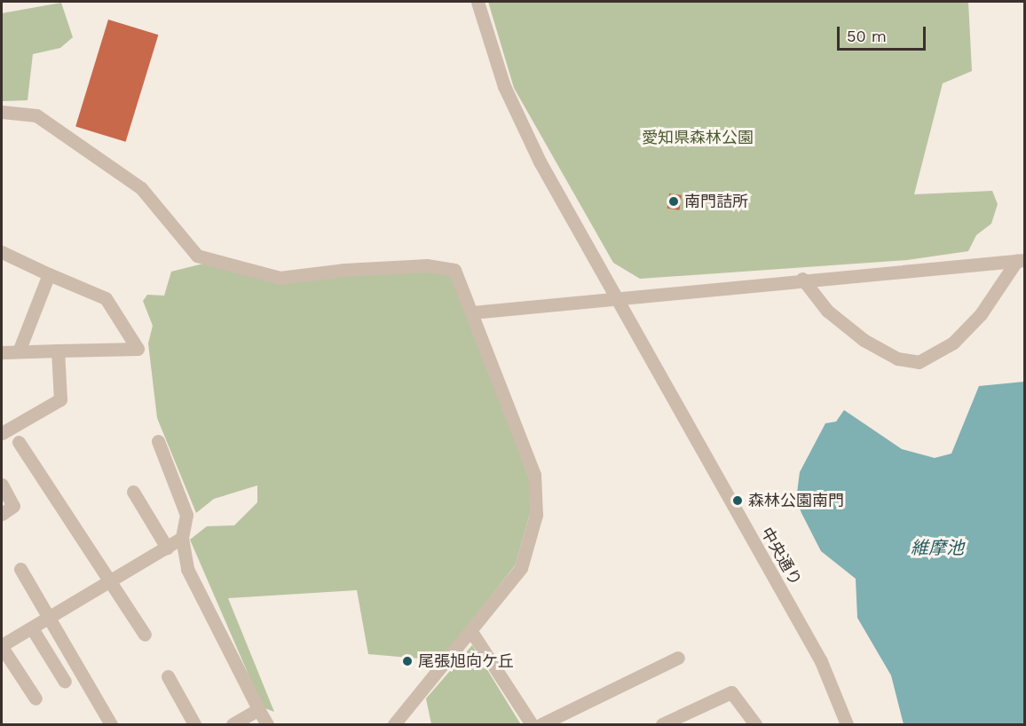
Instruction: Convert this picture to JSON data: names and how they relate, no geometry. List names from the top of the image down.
{
  "streets": {
    "street": ["中央通り"]
  },
  "water": ["維摩池"],
  "parks": ["愛知県森林公園"],
  "places": ["南門詰所", "森林公園南門", "尾張旭向ケ丘"],
  "scale_bar": "50 m"
}
